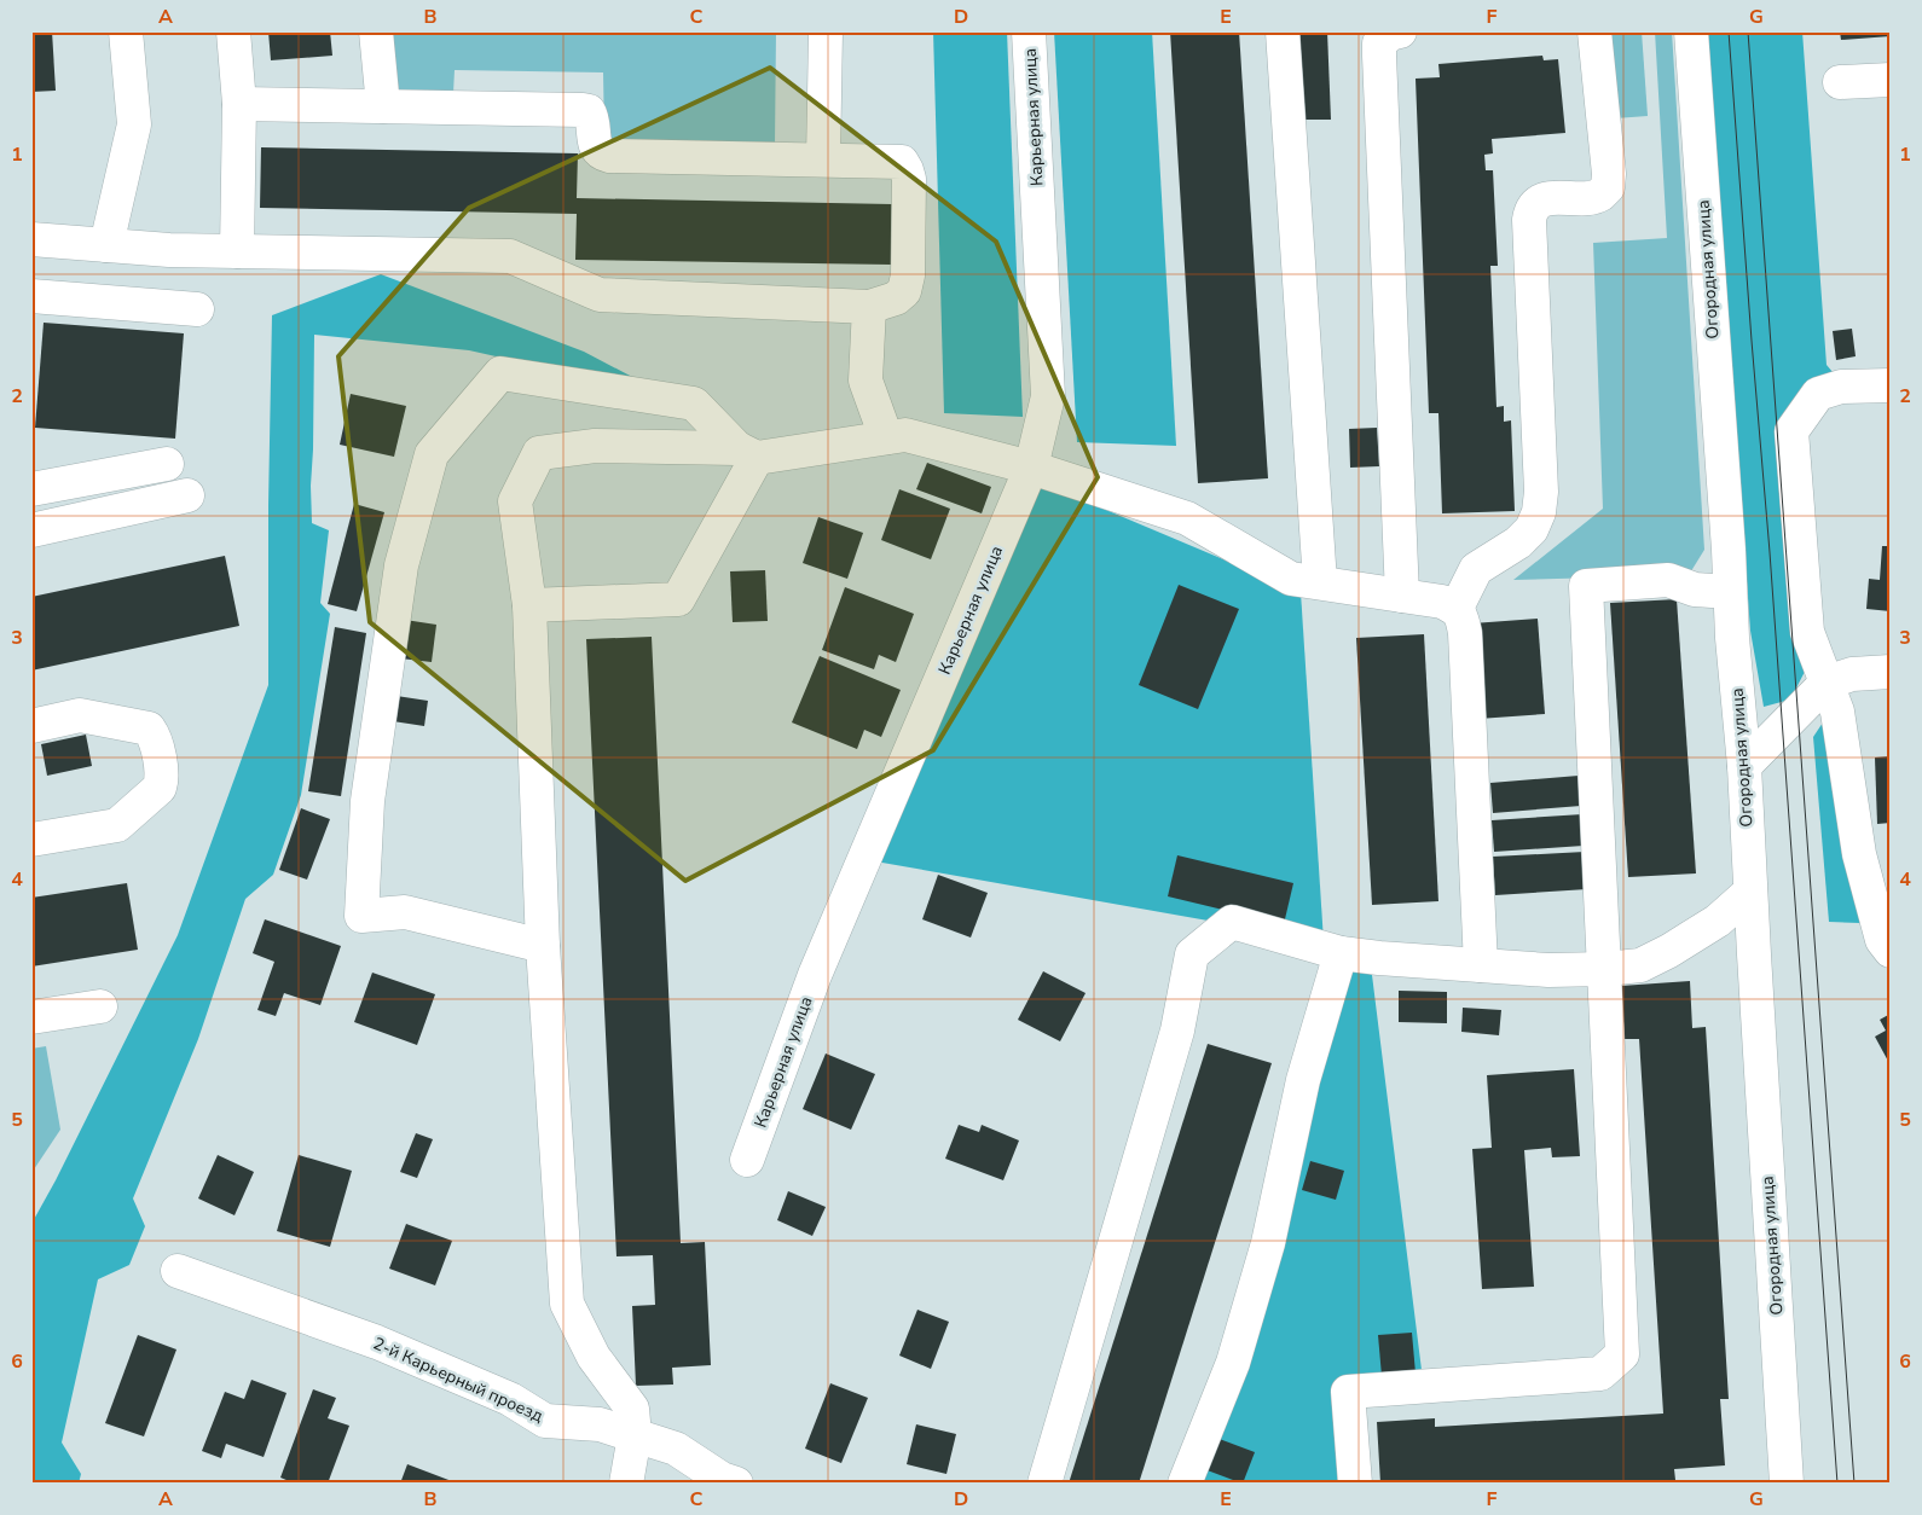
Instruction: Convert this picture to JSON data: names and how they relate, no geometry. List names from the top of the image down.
{
  "streets": {
    "street": ["Карьерная улица", "Огородная улица", "2-й Карьерный проезд"]
  },
  "grid": {
    "columns": [
      "A",
      "B",
      "C",
      "D",
      "E",
      "F",
      "G"
    ],
    "rows": [
      "1",
      "2",
      "3",
      "4",
      "5",
      "6"
    ]
  }
}
